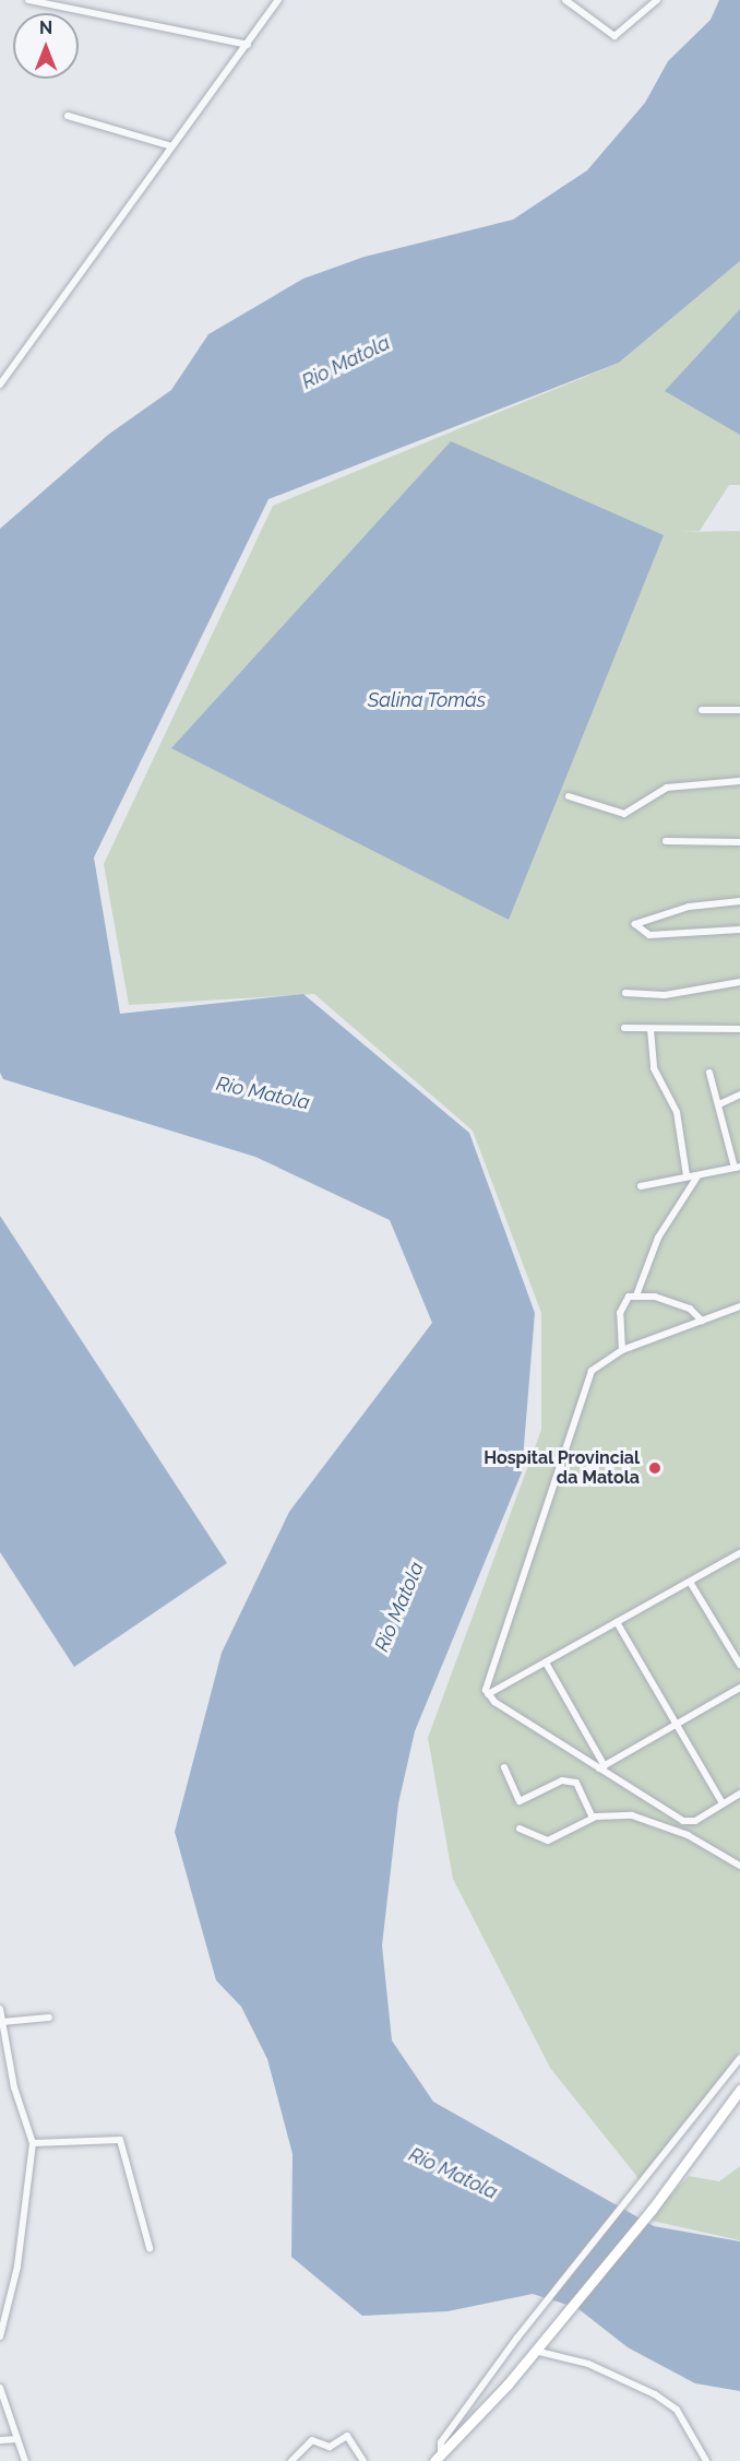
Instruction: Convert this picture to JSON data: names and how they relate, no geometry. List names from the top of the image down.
{
  "water": ["Rio Matola", "Salina Tomás"],
  "places": ["Hospital Provincial da Matola"],
  "north": "top"
}
